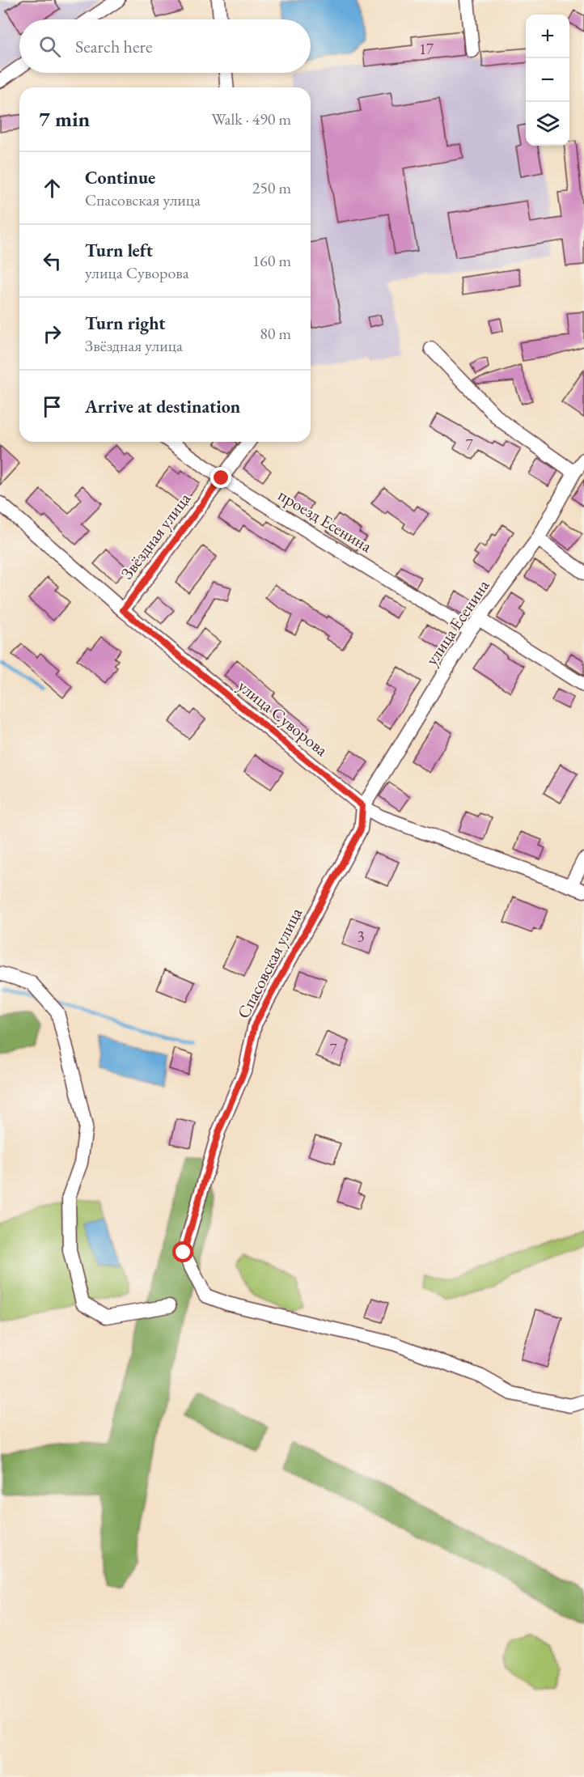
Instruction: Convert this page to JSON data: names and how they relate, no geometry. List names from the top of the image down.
{
  "streets": {
    "street": [
      "проезд Есенина",
      "Звёздная улица",
      "улица Есенина",
      "улица Суворова",
      "Спасовская улица"
    ]
  },
  "crossings": [
    ["проезд Есенина", "Звёздная улица"],
    ["проезд Есенина", "улица Есенина"],
    ["Звёздная улица", "улица Суворова"],
    ["улица Есенина", "улица Суворова"],
    ["улица Есенина", "Спасовская улица"],
    ["улица Суворова", "Спасовская улица"]
  ],
  "house_numbers": [
    "17",
    "7",
    "3",
    "7"
  ],
  "page": {
    "map_buttons": ["+", "−"],
    "search": "Search here",
    "heading": ["7 min", "Walk · 490 m"],
    "list": [
      ["Continue", "Спасовская улица", "250 m"],
      ["Turn left", "улица Суворова", "160 m"],
      ["Turn right", "Звёздная улица", "80 m"],
      "Arrive at destination"
    ]
  }
}
